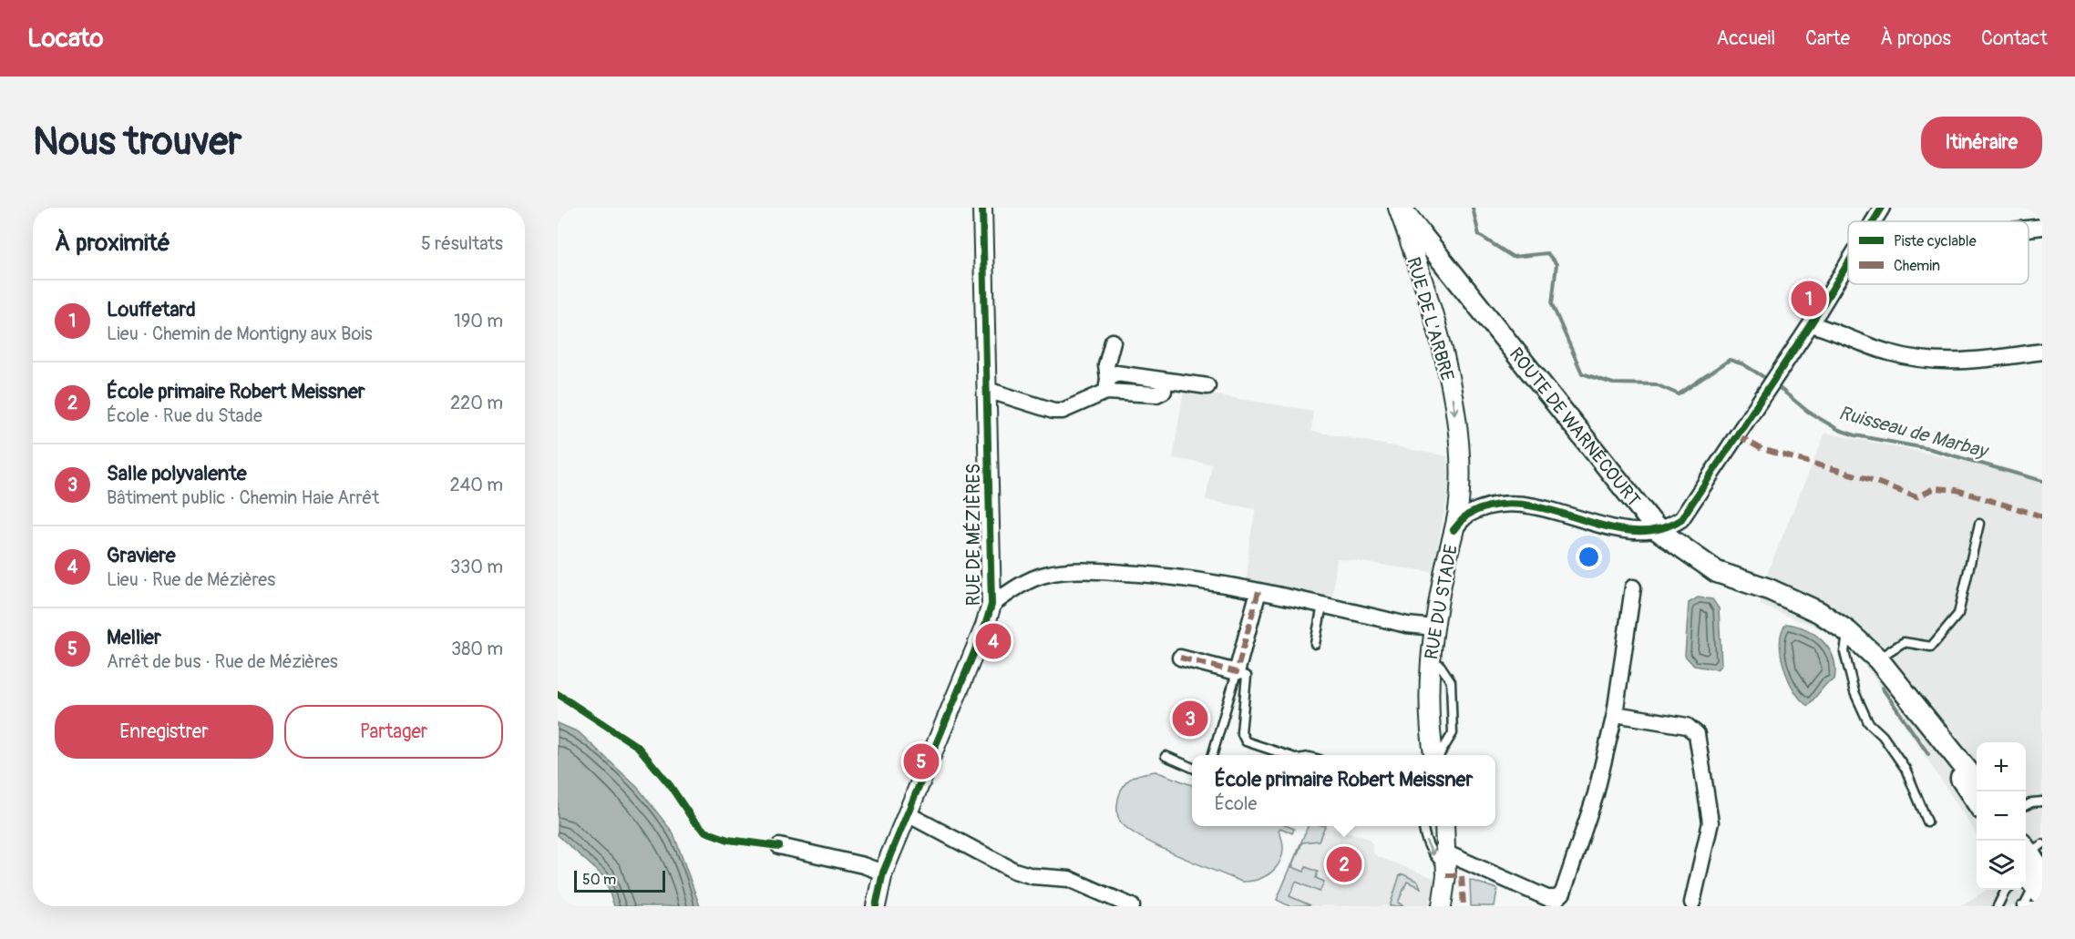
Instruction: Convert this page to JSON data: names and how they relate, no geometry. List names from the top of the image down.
{
  "streets": {
    "main road": ["ROUTE DE WARNÉCOURT"],
    "street": ["RUE DE L'ARBRE", "RUE DE MÉZIÈRES", "RUE DU STADE"]
  },
  "crossings": [
    ["RUE DE L'ARBRE", "ROUTE DE WARNÉCOURT"],
    ["RUE DE L'ARBRE", "RUE DU STADE"],
    ["ROUTE DE WARNÉCOURT", "RUE DU STADE"]
  ],
  "one_way": ["RUE DE L'ARBRE"],
  "water": ["Ruisseau de Marbay"],
  "legend": ["Piste cyclable", "Chemin"],
  "scale_bar": "50 m",
  "page": {
    "header": "Locato",
    "nav": [
      "Accueil",
      "Carte",
      "À propos",
      "Contact"
    ],
    "buttons": [
      "Itinéraire",
      ["Enregistrer", "Partager"]
    ],
    "title": "Nous trouver",
    "heading": ["À proximité", "5 résultats"],
    "list": [
      {
        "mark": "1",
        "name": "Louffetard",
        "note": "Lieu · Chemin de Montigny aux Bois",
        "value": "190 m"
      },
      {
        "mark": "2",
        "name": "École primaire Robert Meissner",
        "note": "École · Rue du Stade",
        "value": "220 m"
      },
      {
        "mark": "3",
        "name": "Salle polyvalente",
        "note": "Bâtiment public · Chemin Haie Arrêt",
        "value": "240 m"
      },
      {
        "mark": "4",
        "name": "Graviere",
        "note": "Lieu · Rue de Mézières",
        "value": "330 m"
      },
      {
        "mark": "5",
        "name": "Mellier",
        "note": "Arrêt de bus · Rue de Mézières",
        "value": "380 m"
      }
    ],
    "pins": [
      "1",
      "4",
      "3",
      "5",
      "2"
    ],
    "map_buttons": ["+", "−"],
    "popup": ["École primaire Robert Meissner", "École"],
    "scale": "50 m"
  }
}
